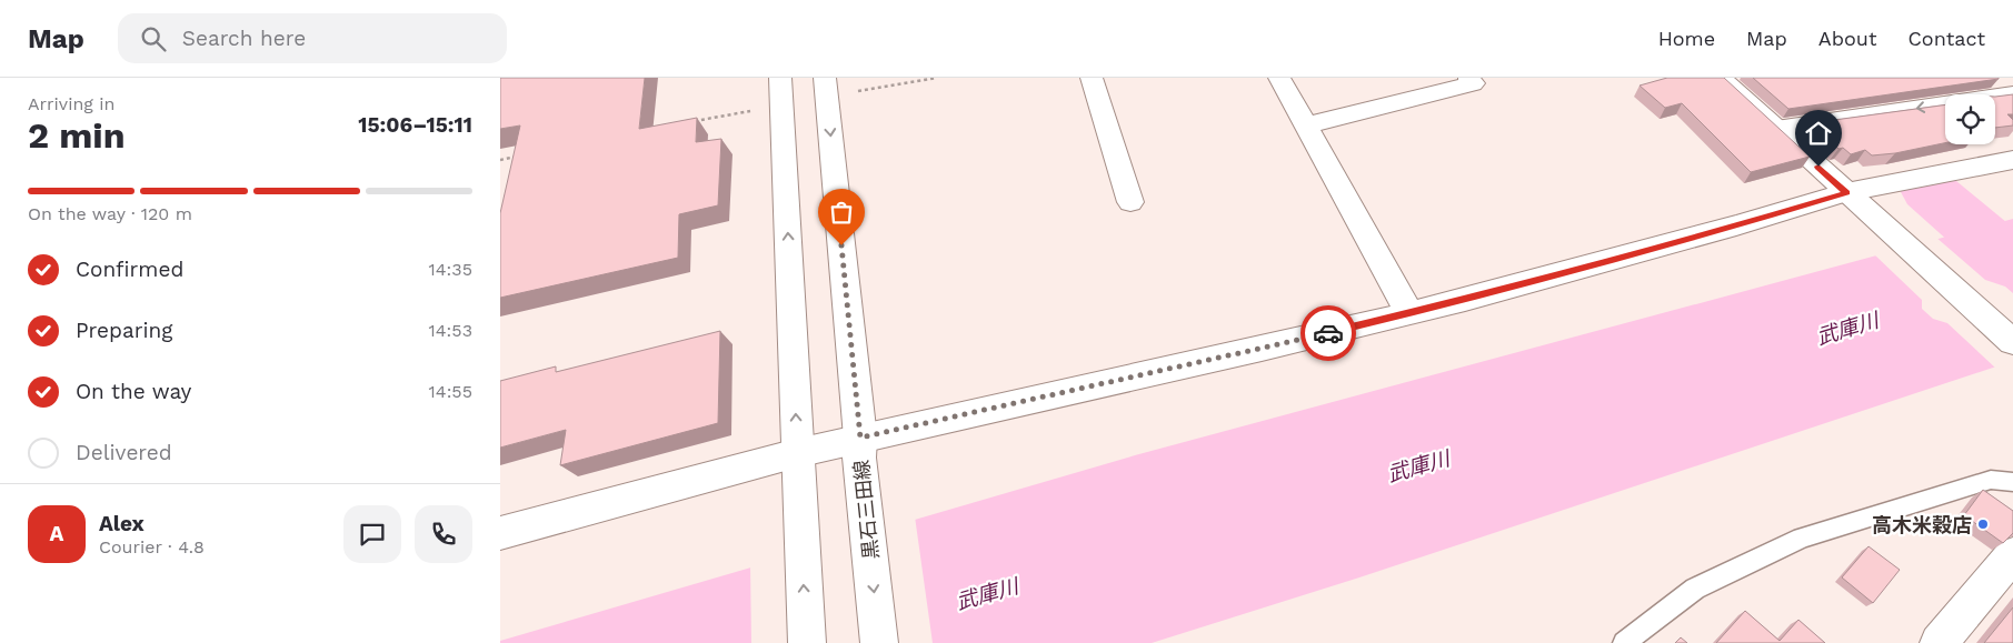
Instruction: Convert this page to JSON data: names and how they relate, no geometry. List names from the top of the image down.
{
  "streets": {
    "street": ["黒石三田線"]
  },
  "water": ["武庫川"],
  "places": ["高木米穀店"],
  "page": {
    "header": "Map",
    "search": "Search here",
    "nav": [
      "Home",
      "Map",
      "About",
      "Contact"
    ],
    "heading": ["2 min", "Arriving in", "15:06–15:11"],
    "panel": ["Alex", "Courier · 4.8"],
    "bar": "On the way · 120 m",
    "list": [
      ["Confirmed", "14:35"],
      ["Preparing", "14:53"],
      ["On the way", "14:55"],
      "Delivered"
    ],
    "round": "A"
  }
}
